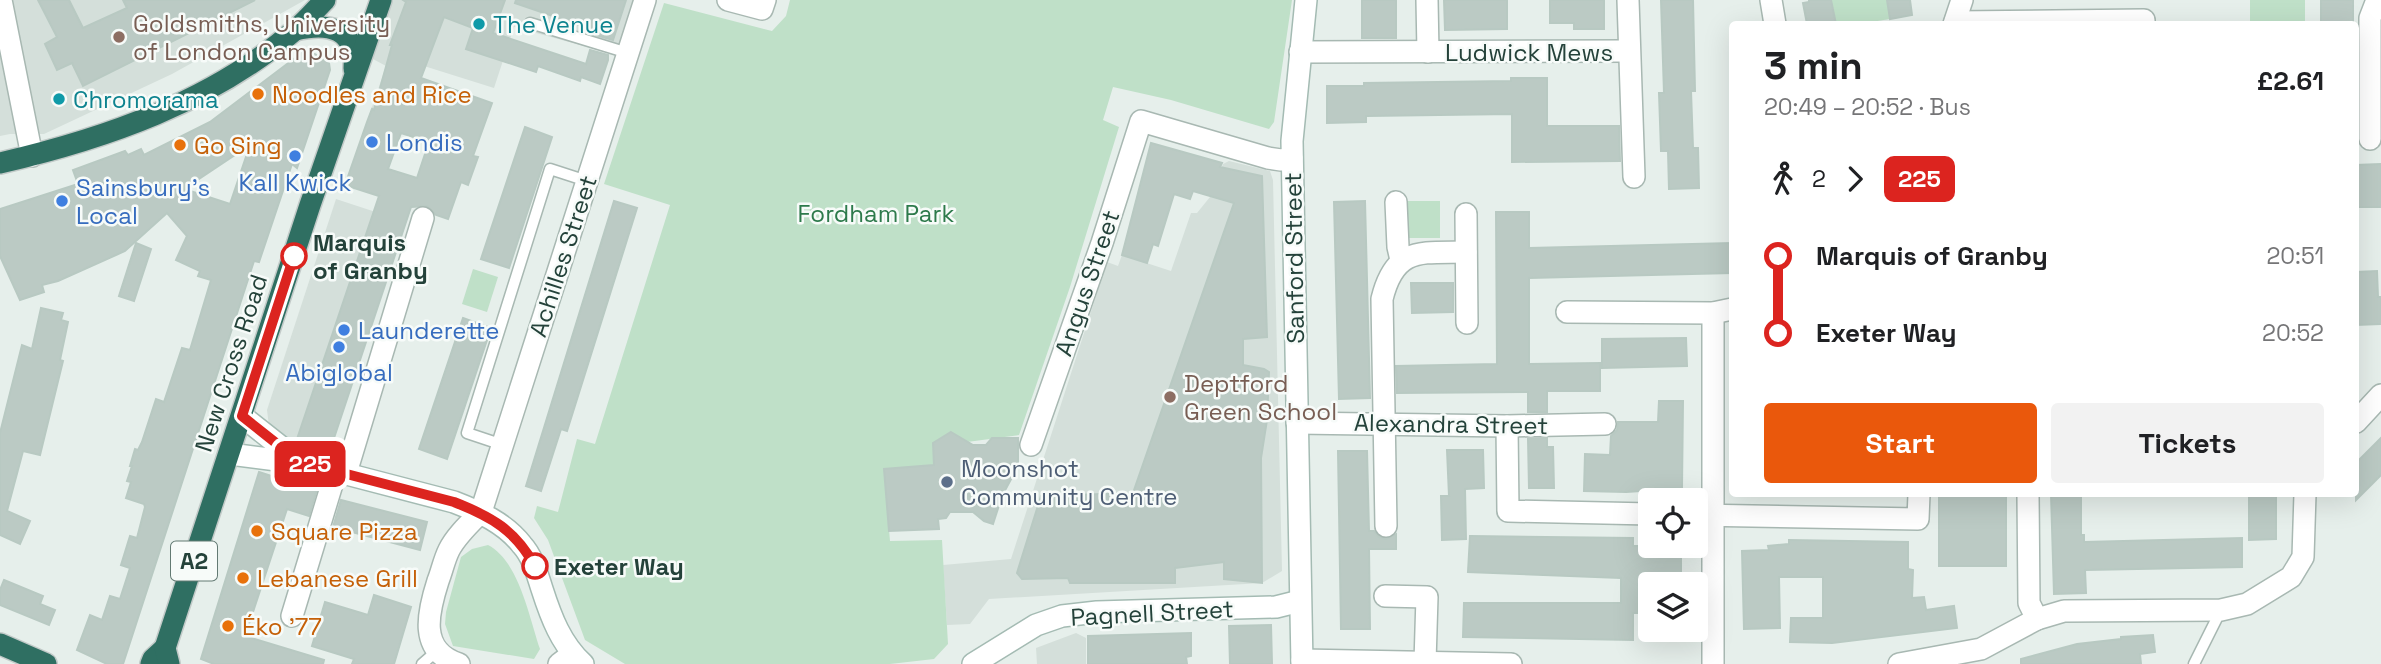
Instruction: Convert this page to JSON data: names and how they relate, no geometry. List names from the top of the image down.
{
  "streets": {
    "highway": ["New Cross Road", "A2"],
    "street": [
      "Ludwick Mews",
      "Achilles Street",
      "Sanford Street",
      "Angus Street",
      "Alexandra Street",
      "Pagnell Street"
    ]
  },
  "crossings": [
    ["Ludwick Mews", "Sanford Street"],
    ["Sanford Street", "Angus Street"],
    ["Sanford Street", "Alexandra Street"],
    ["Sanford Street", "Pagnell Street"],
    ["New Cross Road", "A2"]
  ],
  "parks": ["Fordham Park"],
  "places": [
    "The Venue",
    "Goldsmiths, University of London Campus",
    "Noodles and Rice",
    "Chromorama",
    "Londis",
    "Go Sing",
    "Kall Kwick",
    "Sainsbury's Local",
    "Marquis of Granby",
    "Launderette",
    "Abiglobal",
    "Deptford Green School",
    "Moonshot Community Centre",
    "Square Pizza",
    "Exeter Way",
    "Lebanese Grill",
    "Éko '77"
  ],
  "lines": ["bus line 225"],
  "page": {
    "on_map": "225",
    "heading": ["3 min", "20:49 – 20:52 · Bus", "£2.61"],
    "legs": ["2", "225"],
    "list": [
      {
        "name": "Marquis of Granby",
        "value": "20:51"
      },
      {
        "name": "Exeter Way",
        "value": "20:52"
      }
    ],
    "buttons": ["Start", "Tickets"]
  }
}
